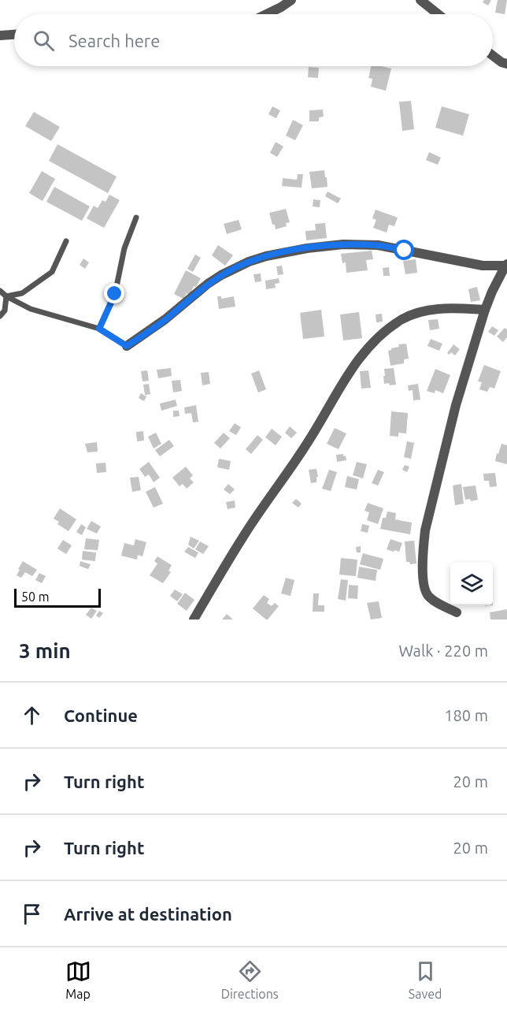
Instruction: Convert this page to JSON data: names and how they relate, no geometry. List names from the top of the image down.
{
  "scale_bar": "50 m",
  "page": {
    "search": "Search here",
    "scale": "50 m",
    "heading": ["3 min", "Walk · 220 m"],
    "list": [
      ["Continue", "180 m"],
      ["Turn right", "20 m"],
      ["Turn right", "20 m"],
      "Arrive at destination"
    ],
    "nav": ["Map", "Directions", "Saved"]
  }
}
